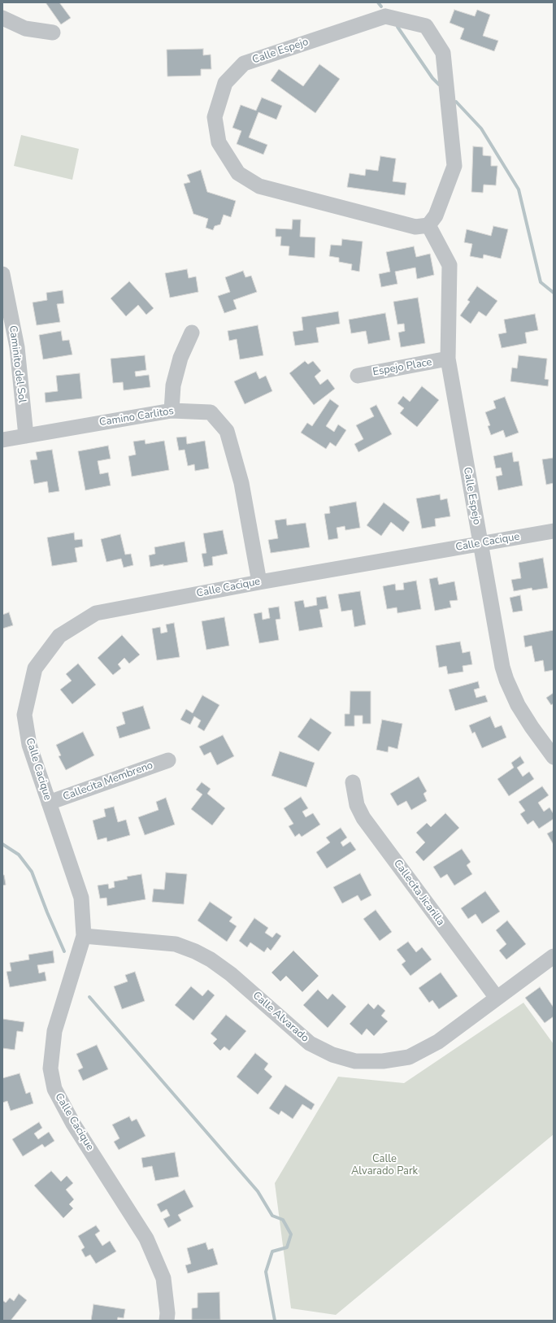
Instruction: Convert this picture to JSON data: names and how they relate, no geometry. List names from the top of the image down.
{
  "streets": {
    "street": [
      "Calle Espejo",
      "Caminito del Sol",
      "Espejo Place",
      "Camino Carlitos",
      "Calle Cacique",
      "Callecita Membreno",
      "Callecita Jicarilla",
      "Calle Alvarado"
    ]
  },
  "crossings": [
    ["Calle Espejo", "Espejo Place"],
    ["Calle Espejo", "Calle Cacique"],
    ["Caminito del Sol", "Camino Carlitos"],
    ["Camino Carlitos", "Calle Cacique"],
    ["Calle Cacique", "Callecita Membreno"],
    ["Calle Cacique", "Calle Alvarado"],
    ["Callecita Jicarilla", "Calle Alvarado"]
  ],
  "parks": ["Calle Alvarado Park"]
}
